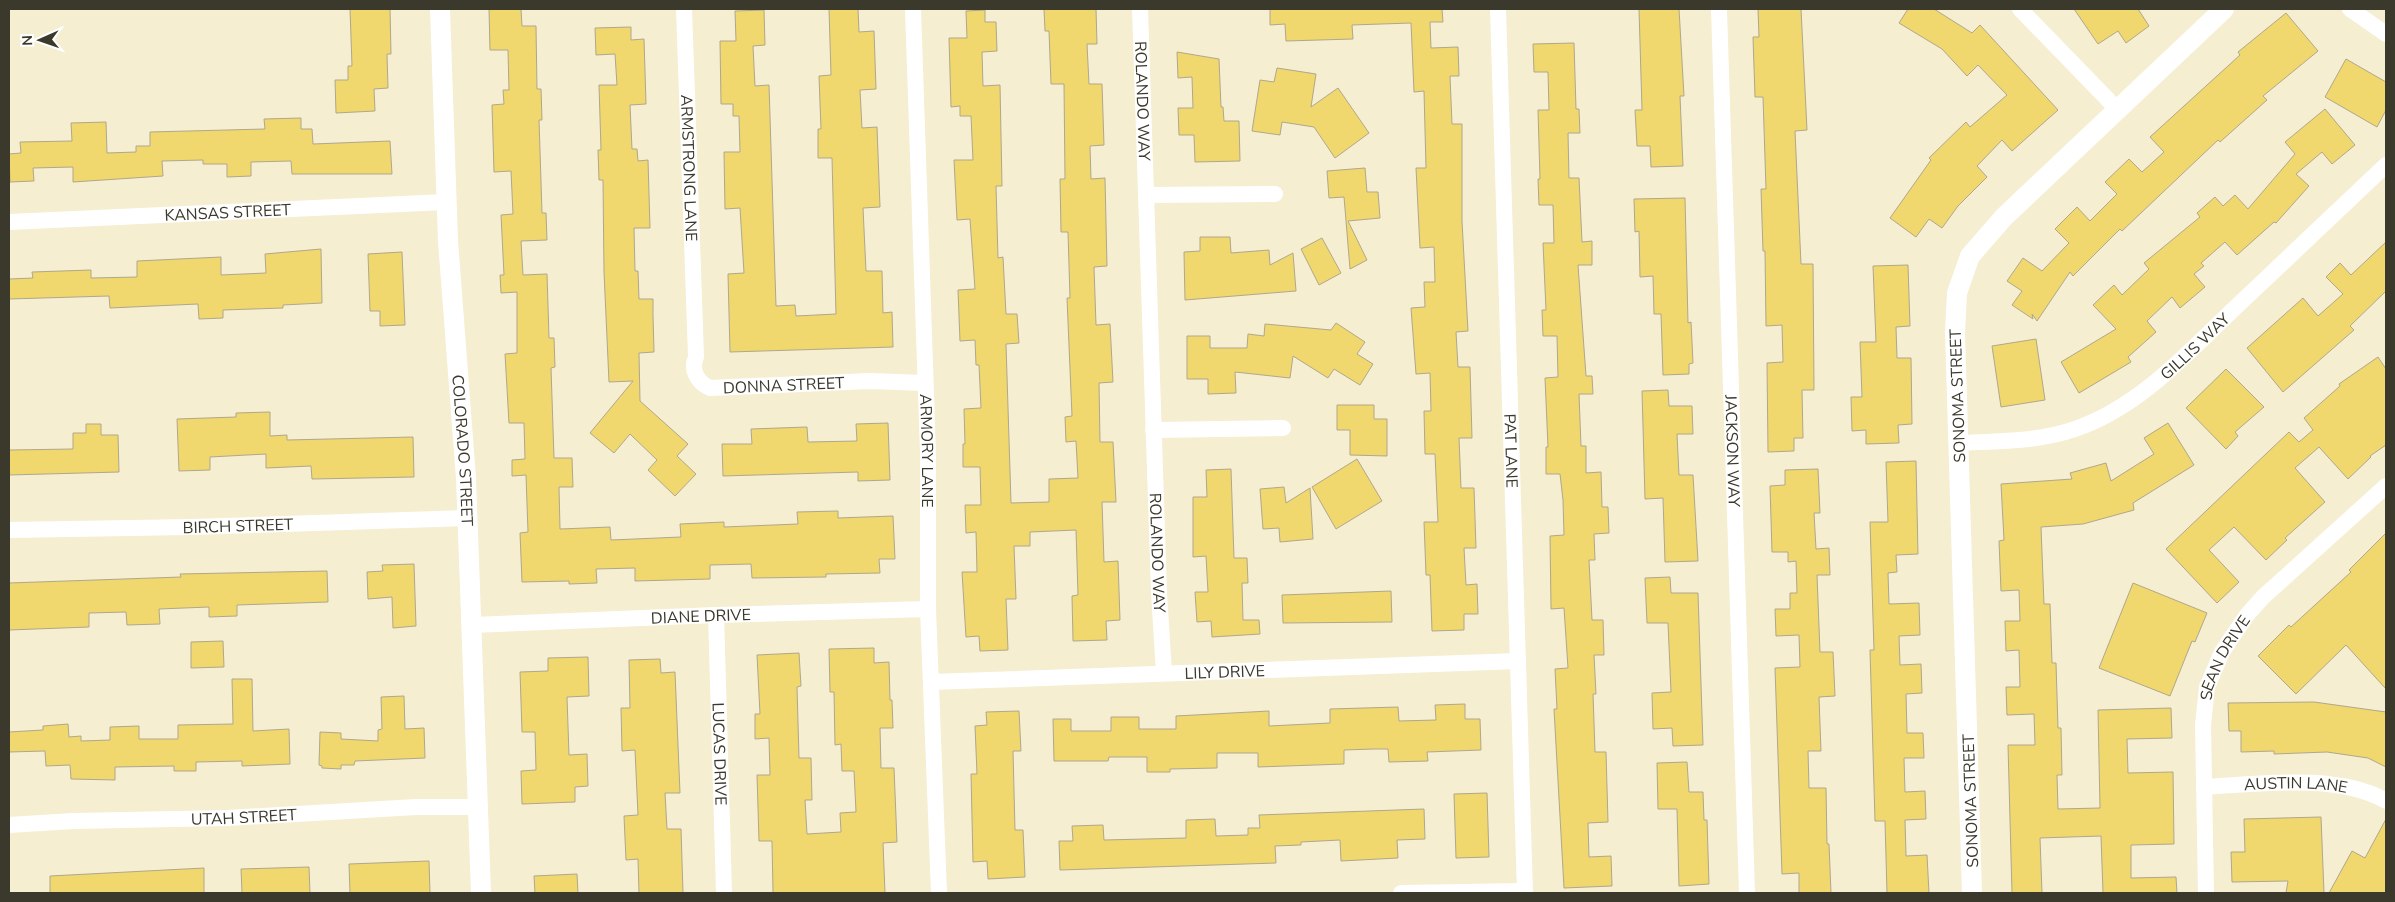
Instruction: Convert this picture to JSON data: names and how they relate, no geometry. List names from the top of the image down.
{
  "streets": {
    "street": [
      "ROLANDO WAY",
      "ARMSTRONG LANE",
      "KANSAS STREET",
      "GILLIS WAY",
      "DONNA STREET",
      "SONOMA STREET",
      "COLORADO STREET",
      "ARMORY LANE",
      "PAT LANE",
      "JACKSON WAY",
      "BIRCH STREET",
      "DIANE DRIVE",
      "SEAN DRIVE",
      "LILY DRIVE",
      "LUCAS DRIVE",
      "AUSTIN LANE",
      "UTAH STREET"
    ]
  },
  "crossings": [
    ["ROLANDO WAY", "LILY DRIVE"],
    ["ARMSTRONG LANE", "DONNA STREET"],
    ["KANSAS STREET", "COLORADO STREET"],
    ["GILLIS WAY", "SONOMA STREET"],
    ["DONNA STREET", "ARMORY LANE"],
    ["COLORADO STREET", "BIRCH STREET"],
    ["COLORADO STREET", "DIANE DRIVE"],
    ["COLORADO STREET", "UTAH STREET"],
    ["ARMORY LANE", "DIANE DRIVE"],
    ["ARMORY LANE", "LILY DRIVE"],
    ["PAT LANE", "LILY DRIVE"],
    ["DIANE DRIVE", "LUCAS DRIVE"],
    ["SEAN DRIVE", "AUSTIN LANE"]
  ],
  "north": "left"
}
